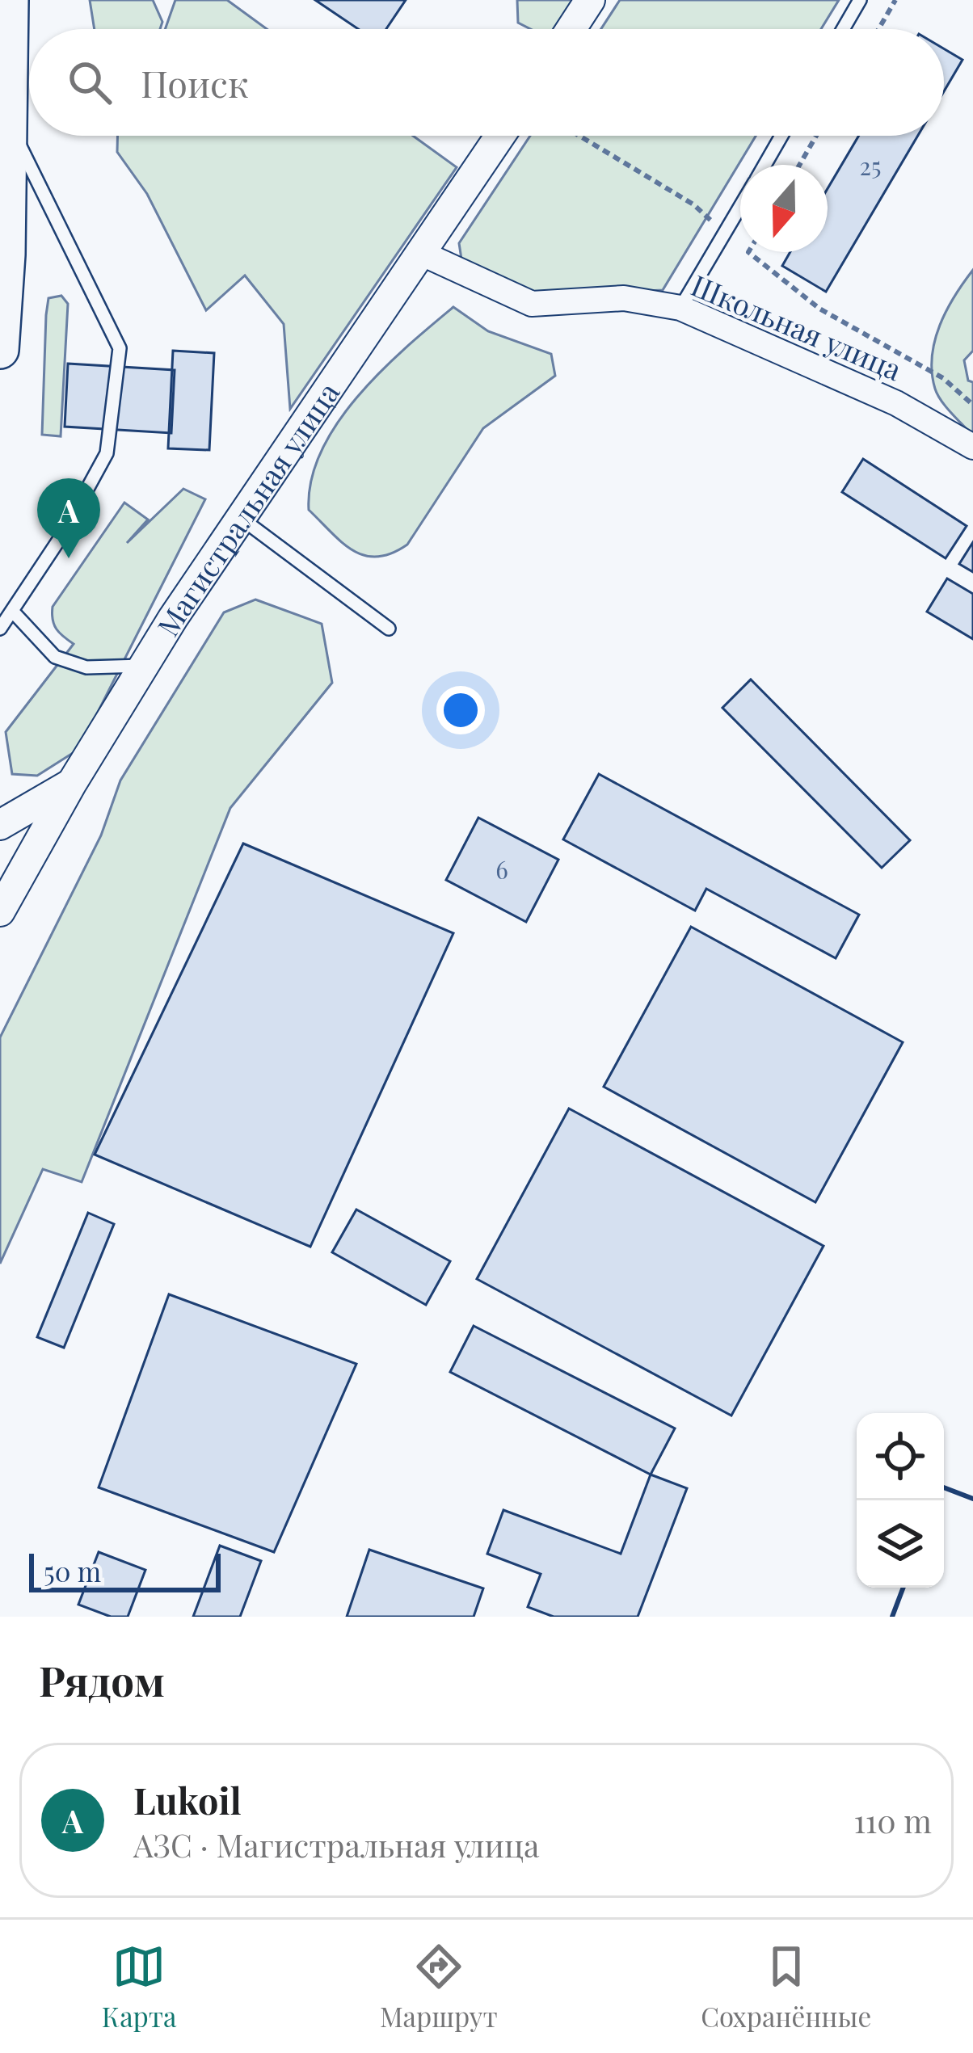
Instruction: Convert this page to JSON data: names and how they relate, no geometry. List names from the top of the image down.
{
  "streets": {
    "street": ["Школьная улица", "Магистральная улица"]
  },
  "crossings": [
    ["Школьная улица", "Магистральная улица"]
  ],
  "house_numbers": ["25", "6"],
  "scale_bar": "50 m",
  "north": "bottom",
  "page": {
    "search": "Поиск",
    "pins": "A",
    "scale": "50 m",
    "heading": "Рядом",
    "list": [
      {
        "mark": "A",
        "name": "Lukoil",
        "note": "АЗС · Магистральная улица",
        "value": "110 m"
      }
    ],
    "nav": ["Карта", "Маршрут", "Сохранённые"]
  }
}
